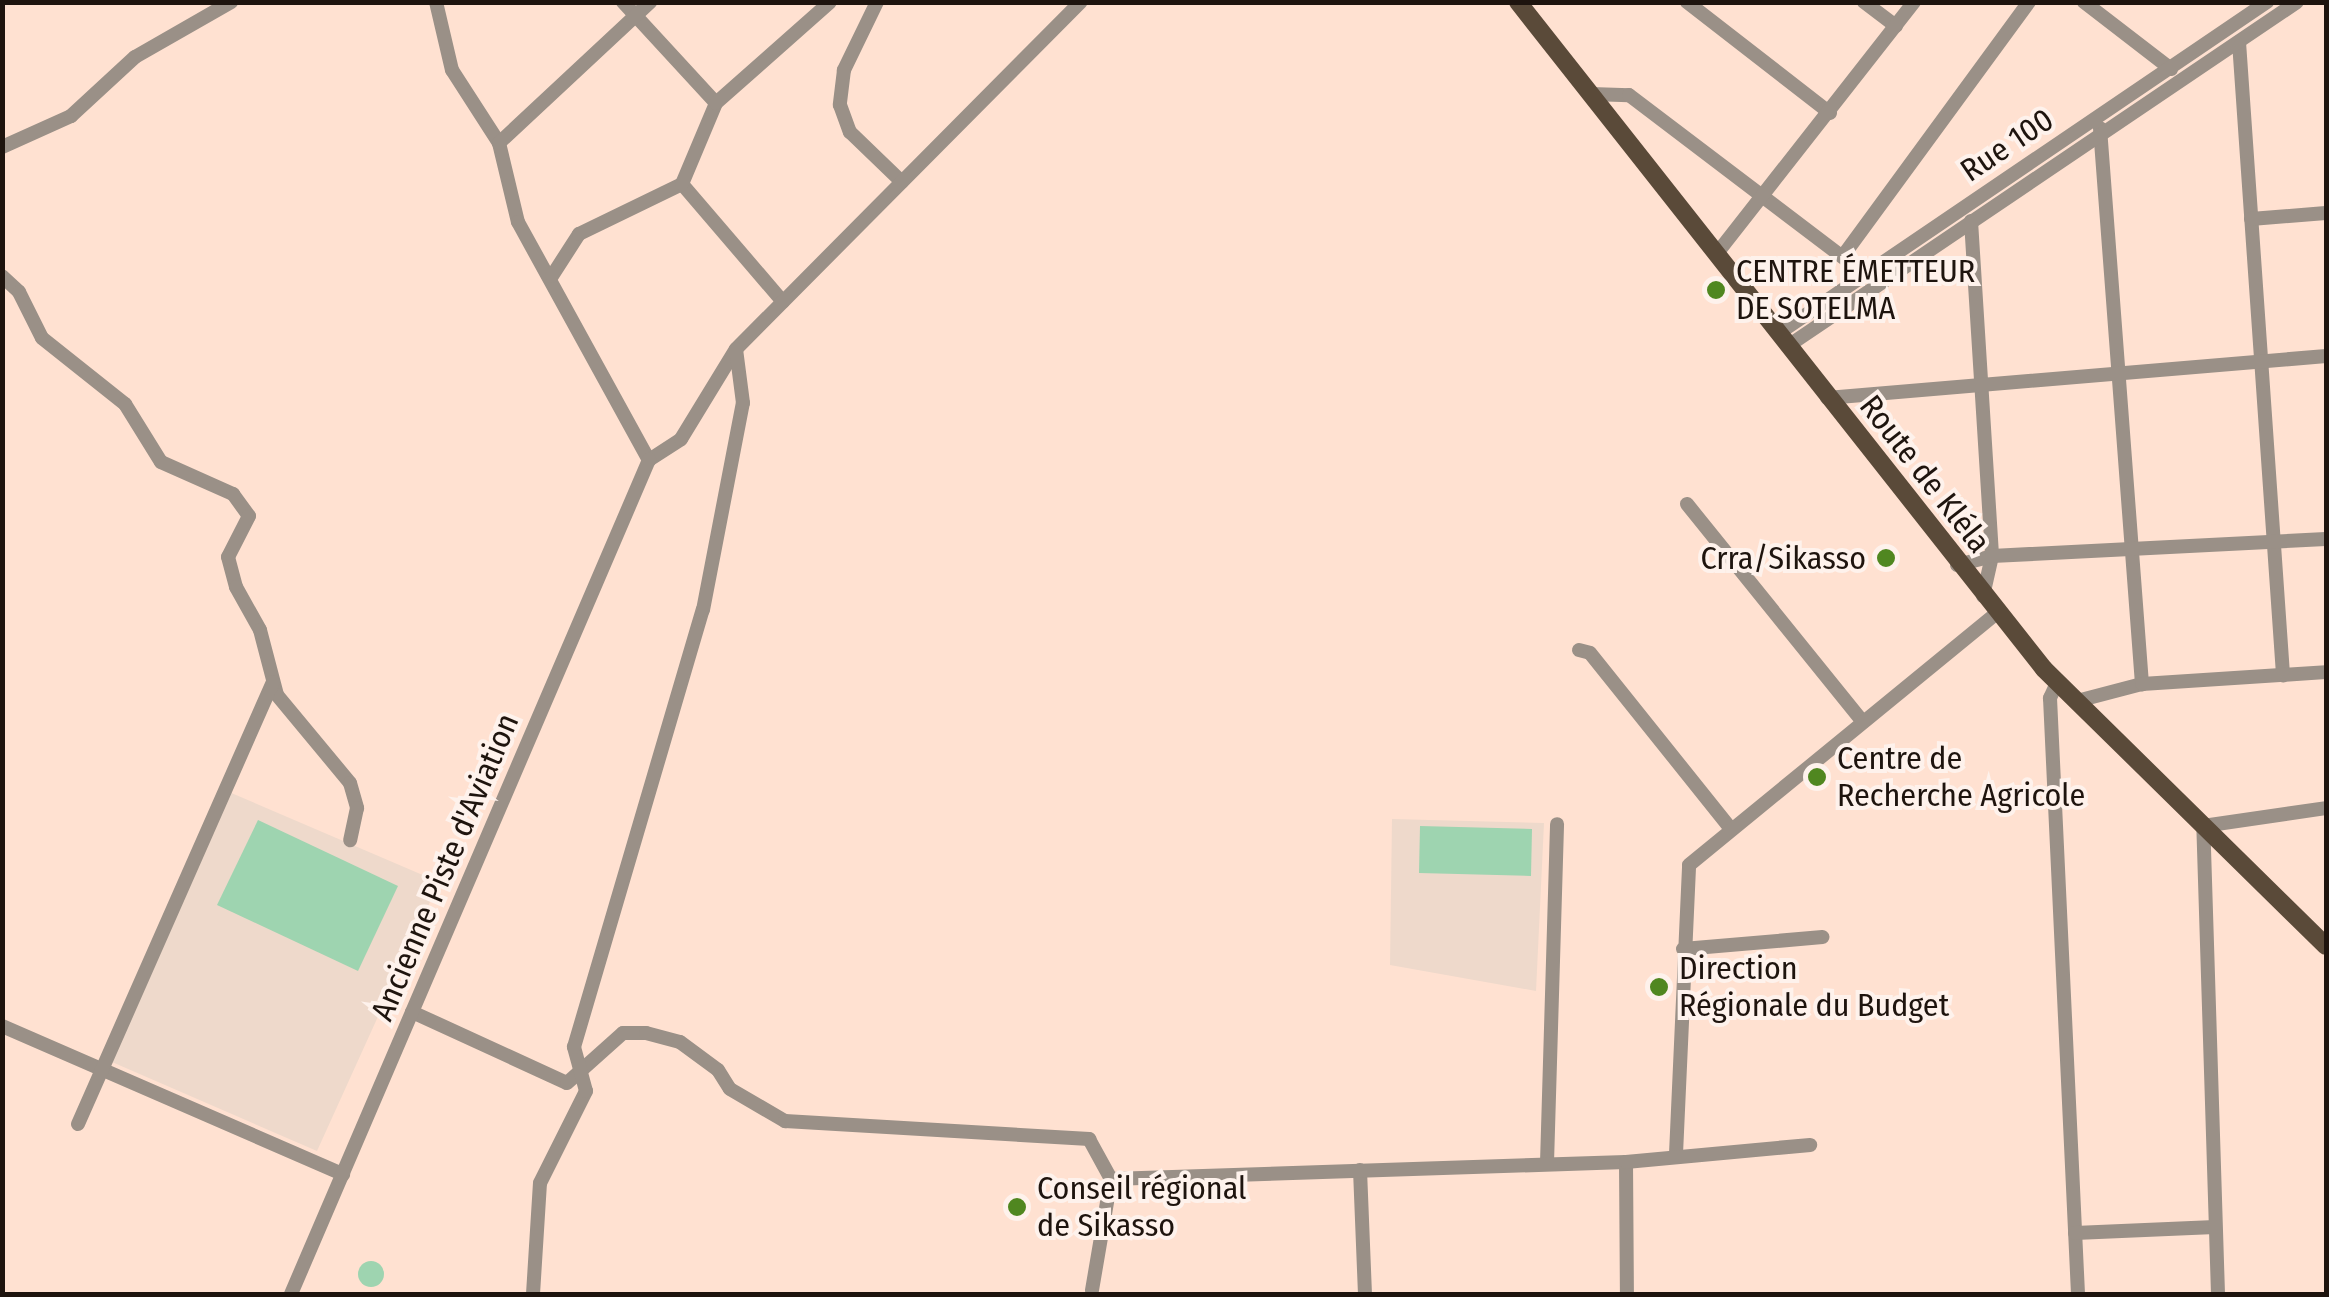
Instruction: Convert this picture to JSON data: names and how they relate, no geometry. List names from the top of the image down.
{
  "streets": {
    "main road": ["Route de Kléla"],
    "street": ["Rue 100", "Ancienne Piste d'Aviation"]
  },
  "crossings": [
    ["Rue 100", "Route de Kléla"]
  ],
  "places": [
    "CENTRE ÉMETTEUR DE SOTELMA",
    "Crra/Sikasso",
    "Centre de Recherche Agricole",
    "Direction Régionale du Budget",
    "Conseil régional de Sikasso"
  ]
}
